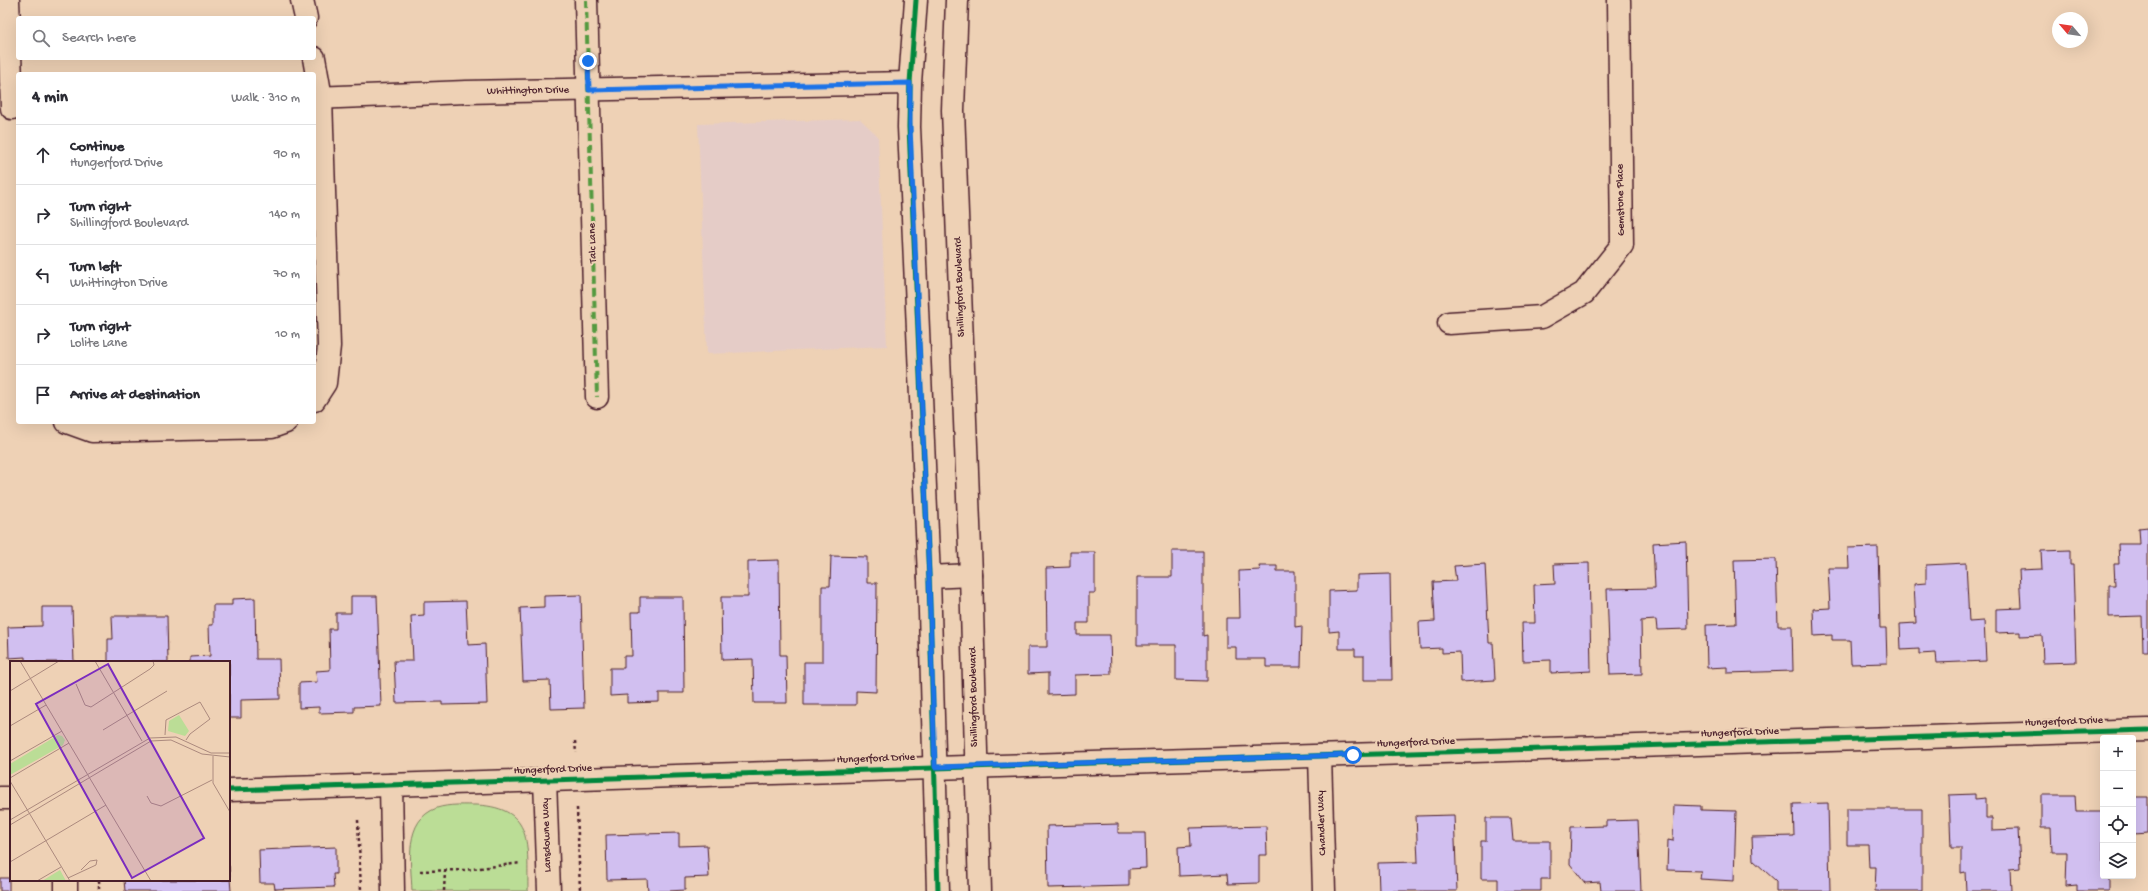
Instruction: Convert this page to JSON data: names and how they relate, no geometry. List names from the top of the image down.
{
  "streets": {
    "street": [
      "Whittington Drive",
      "Gemstone Place",
      "Talc Lane",
      "Shillingford Boulevard",
      "Hungerford Drive",
      "Chandler Way",
      "Lansdowne Way"
    ]
  },
  "crossings": [
    ["Whittington Drive", "Talc Lane"],
    ["Shillingford Boulevard", "Hungerford Drive"],
    ["Hungerford Drive", "Chandler Way"],
    ["Hungerford Drive", "Lansdowne Way"]
  ],
  "north": "top left",
  "page": {
    "search": "Search here",
    "heading": ["4 min", "Walk · 310 m"],
    "list": [
      ["Continue", "Hungerford Drive", "90 m"],
      ["Turn right", "Shillingford Boulevard", "140 m"],
      ["Turn left", "Whittington Drive", "70 m"],
      ["Turn right", "Lolite Lane", "10 m"],
      "Arrive at destination"
    ],
    "map_buttons": ["+", "−"]
  }
}
